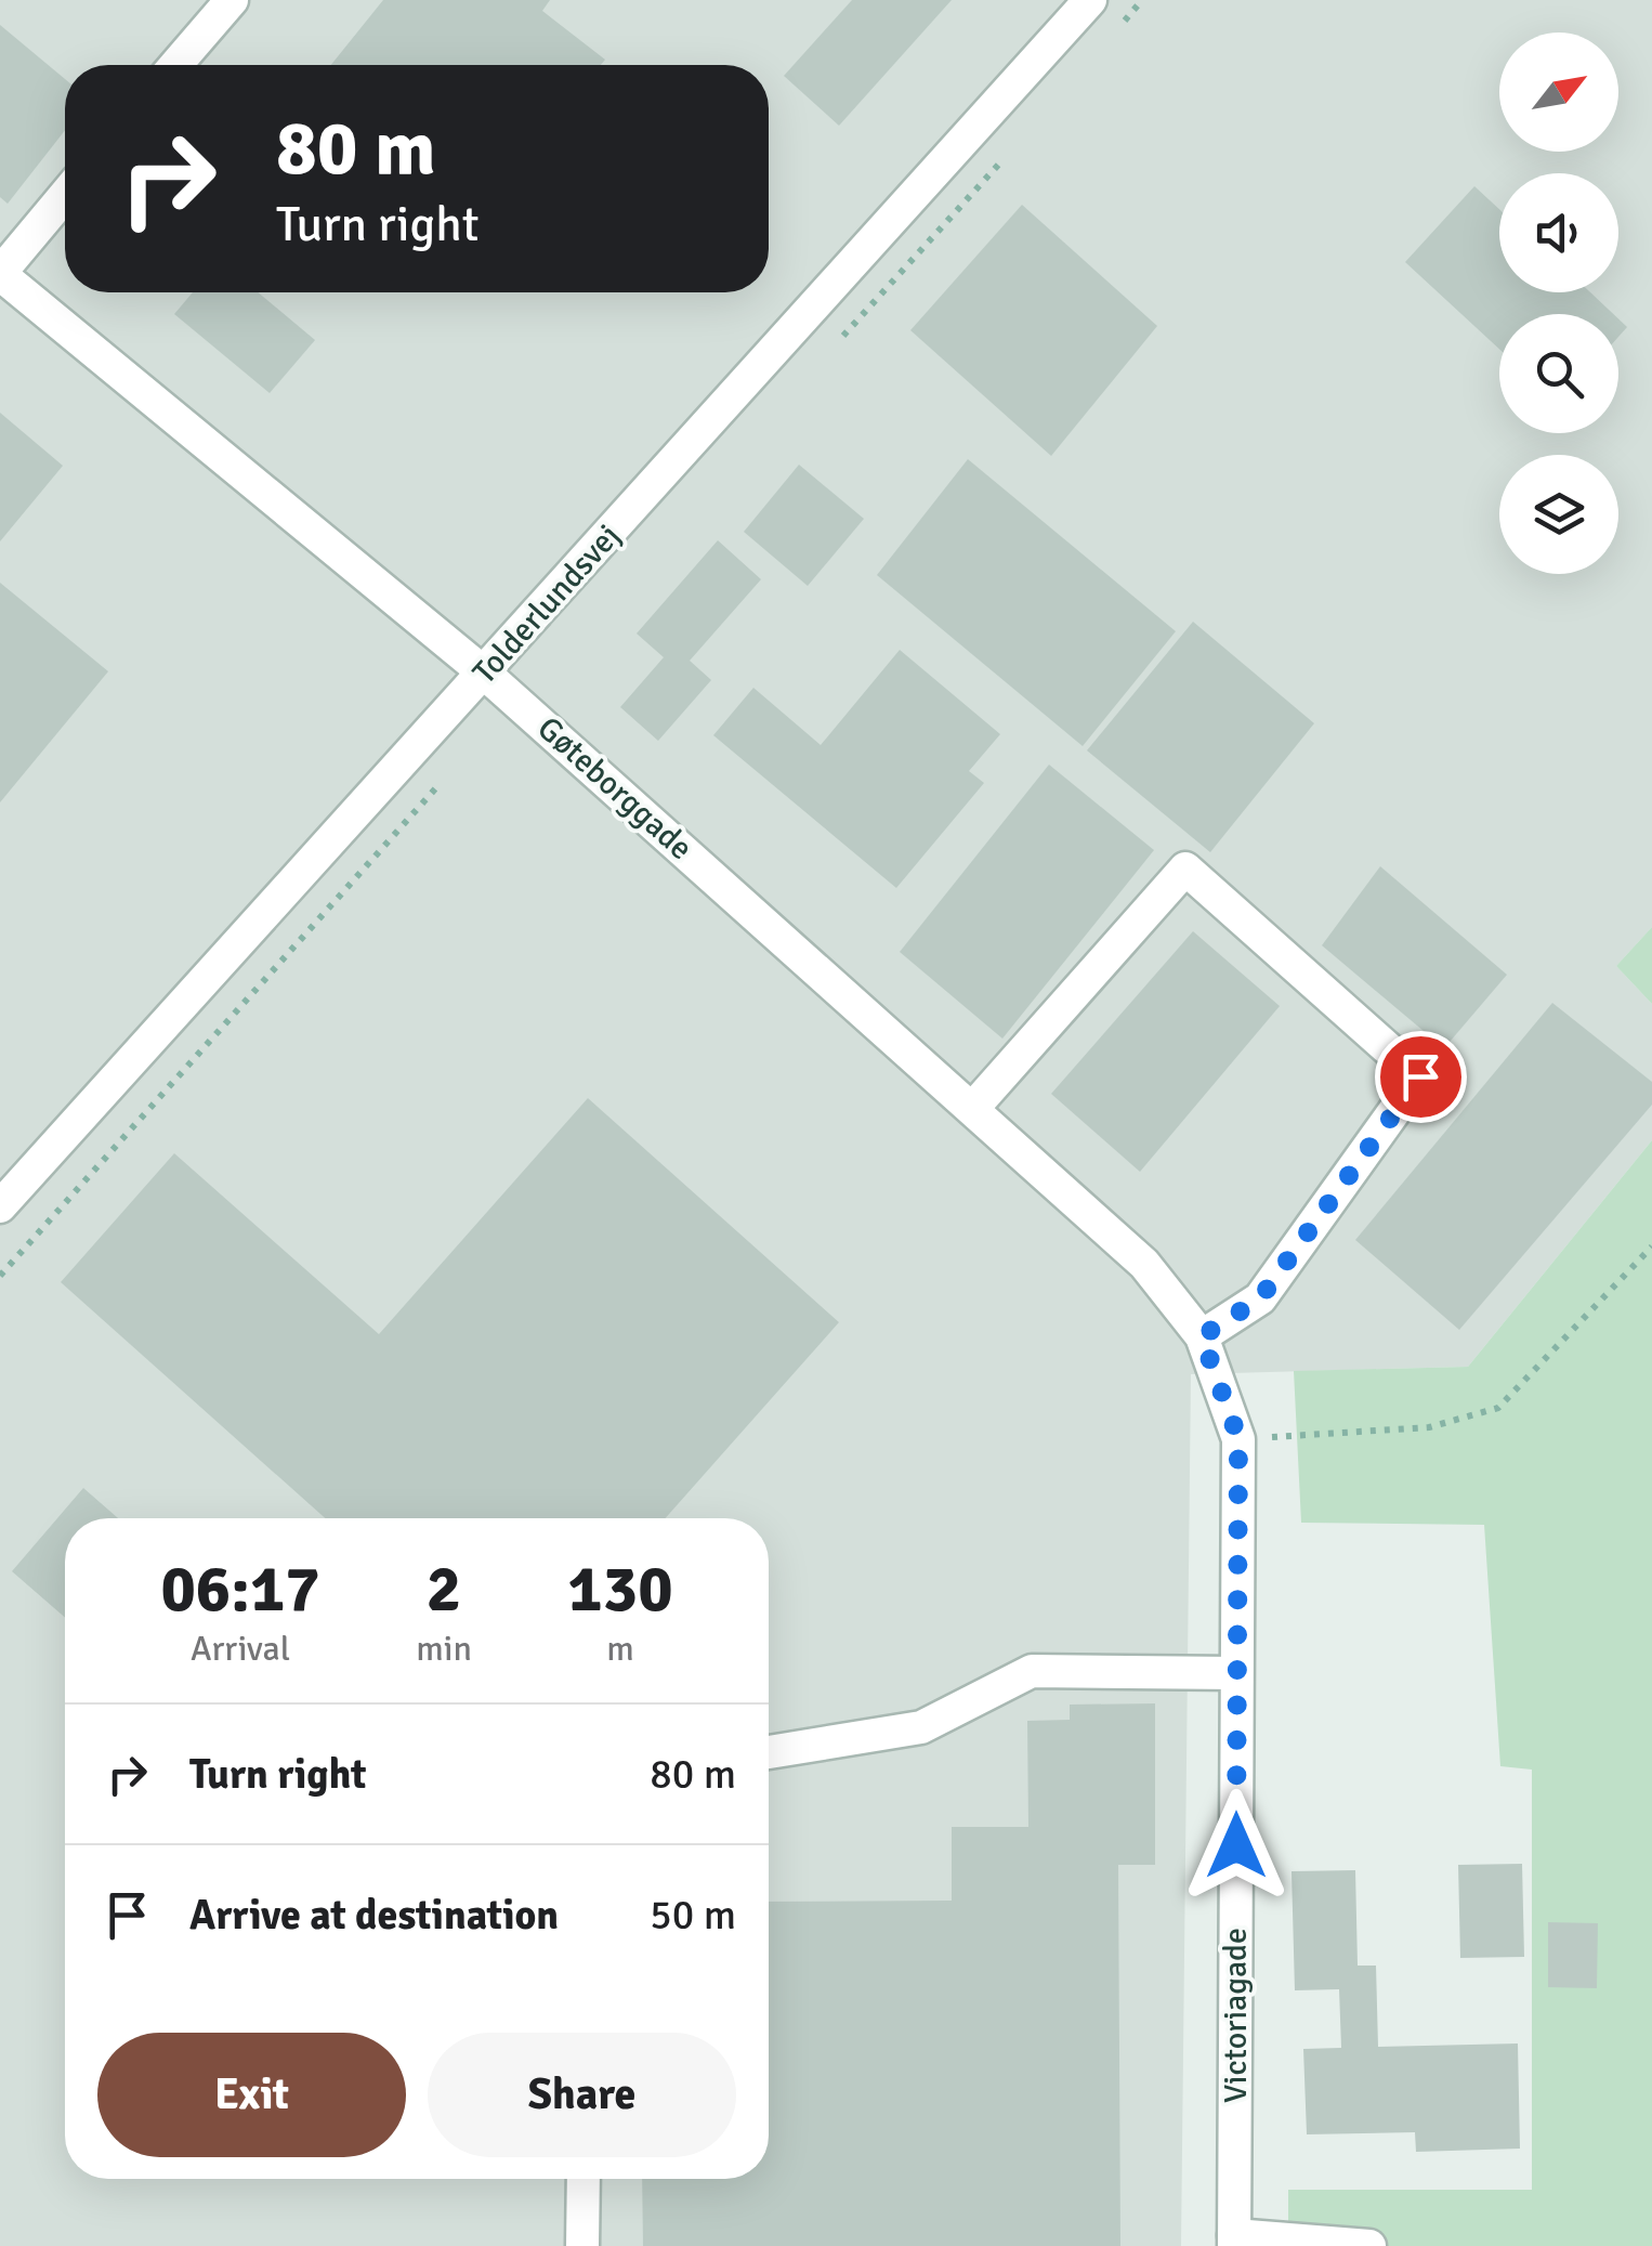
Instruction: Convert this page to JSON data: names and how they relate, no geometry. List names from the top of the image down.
{
  "streets": {
    "street": ["Tolderlundsvej", "Gøteborggade", "Victoriagade"]
  },
  "crossings": [
    ["Tolderlundsvej", "Gøteborggade"],
    ["Gøteborggade", "Victoriagade"]
  ],
  "north": "top right",
  "page": {
    "turn": ["80 m", "Turn right"],
    "eta": [
      "06:17",
      "Arrival",
      "2",
      "min",
      "130",
      "m"
    ],
    "list": [
      {
        "name": "Turn right",
        "value": "80 m"
      },
      {
        "name": "Arrive at destination",
        "value": "50 m"
      }
    ],
    "buttons": ["Exit", "Share"]
  }
}
